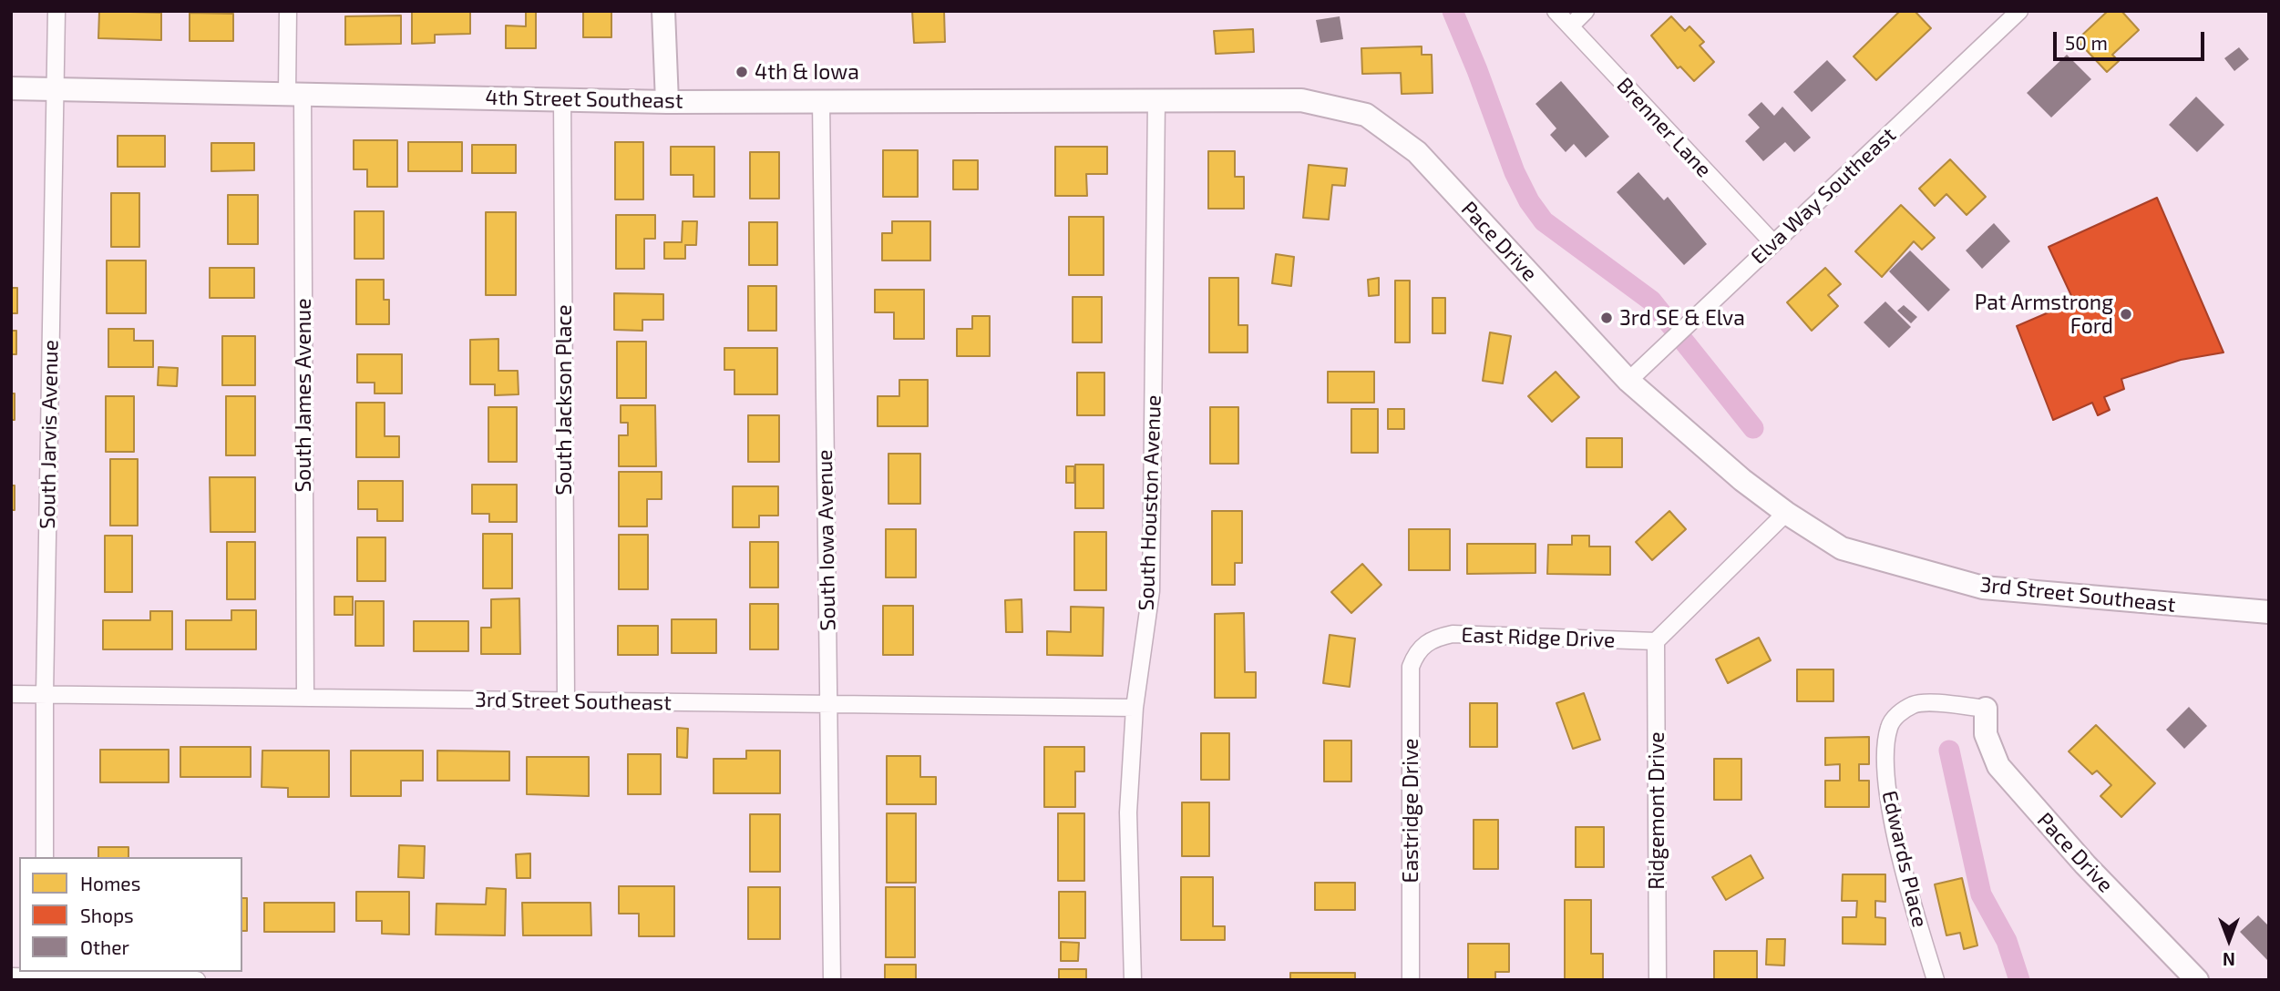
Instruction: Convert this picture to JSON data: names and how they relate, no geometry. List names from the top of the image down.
{
  "streets": {
    "street": [
      "4th Street Southeast",
      "Brenner Lane",
      "Elva Way Southeast",
      "Pace Drive",
      "South James Avenue",
      "South Jackson Place",
      "South Jarvis Avenue",
      "South Houston Avenue",
      "South Iowa Avenue",
      "3rd Street Southeast",
      "East Ridge Drive",
      "Eastridge Drive",
      "Ridgemont Drive",
      "Edwards Place"
    ]
  },
  "crossings": [
    ["4th Street Southeast", "Pace Drive"],
    ["4th Street Southeast", "South James Avenue"],
    ["4th Street Southeast", "South Jackson Place"],
    ["4th Street Southeast", "South Jarvis Avenue"],
    ["4th Street Southeast", "South Houston Avenue"],
    ["4th Street Southeast", "South Iowa Avenue"],
    ["Brenner Lane", "Elva Way Southeast"],
    ["Elva Way Southeast", "Pace Drive"],
    ["Pace Drive", "South Houston Avenue"],
    ["Pace Drive", "3rd Street Southeast"],
    ["Pace Drive", "Edwards Place"],
    ["South James Avenue", "3rd Street Southeast"],
    ["South Jackson Place", "3rd Street Southeast"],
    ["South Jarvis Avenue", "3rd Street Southeast"],
    ["South Houston Avenue", "3rd Street Southeast"],
    ["South Iowa Avenue", "3rd Street Southeast"],
    ["East Ridge Drive", "Eastridge Drive"],
    ["East Ridge Drive", "Ridgemont Drive"]
  ],
  "places": ["4th & Iowa", "Pat Armstrong Ford", "3rd SE & Elva"],
  "legend": ["Homes", "Shops", "Other"],
  "scale_bar": "50 m",
  "north": "bottom"
}
